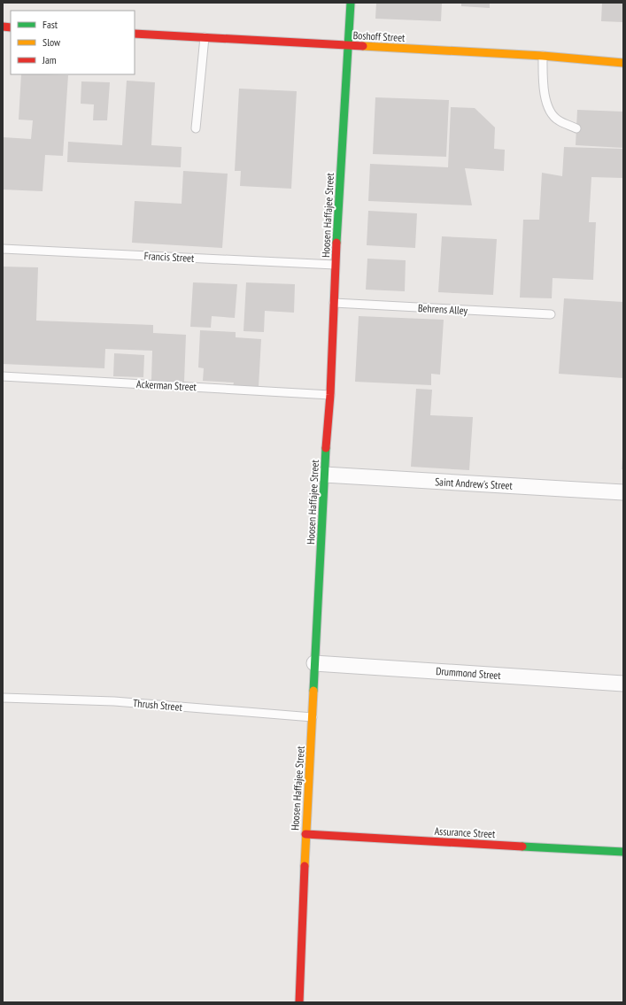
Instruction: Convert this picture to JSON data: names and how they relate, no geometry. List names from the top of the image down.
{
  "streets": {
    "street": [
      "Boshoff Street",
      "Hoosen Haffajee Street",
      "Saint Andrew's Street",
      "Drummond Street",
      "Assurance Street"
    ],
    "lane": [
      "Francis Street",
      "Behrens Alley",
      "Ackerman Street",
      "Thrush Street"
    ]
  },
  "crossings": [
    ["Boshoff Street", "Hoosen Haffajee Street"],
    ["Hoosen Haffajee Street", "Francis Street"],
    ["Hoosen Haffajee Street", "Behrens Alley"],
    ["Hoosen Haffajee Street", "Ackerman Street"],
    ["Hoosen Haffajee Street", "Saint Andrew's Street"],
    ["Hoosen Haffajee Street", "Drummond Street"],
    ["Hoosen Haffajee Street", "Thrush Street"],
    ["Hoosen Haffajee Street", "Assurance Street"]
  ],
  "legend": ["Fast", "Slow", "Jam"]
}
